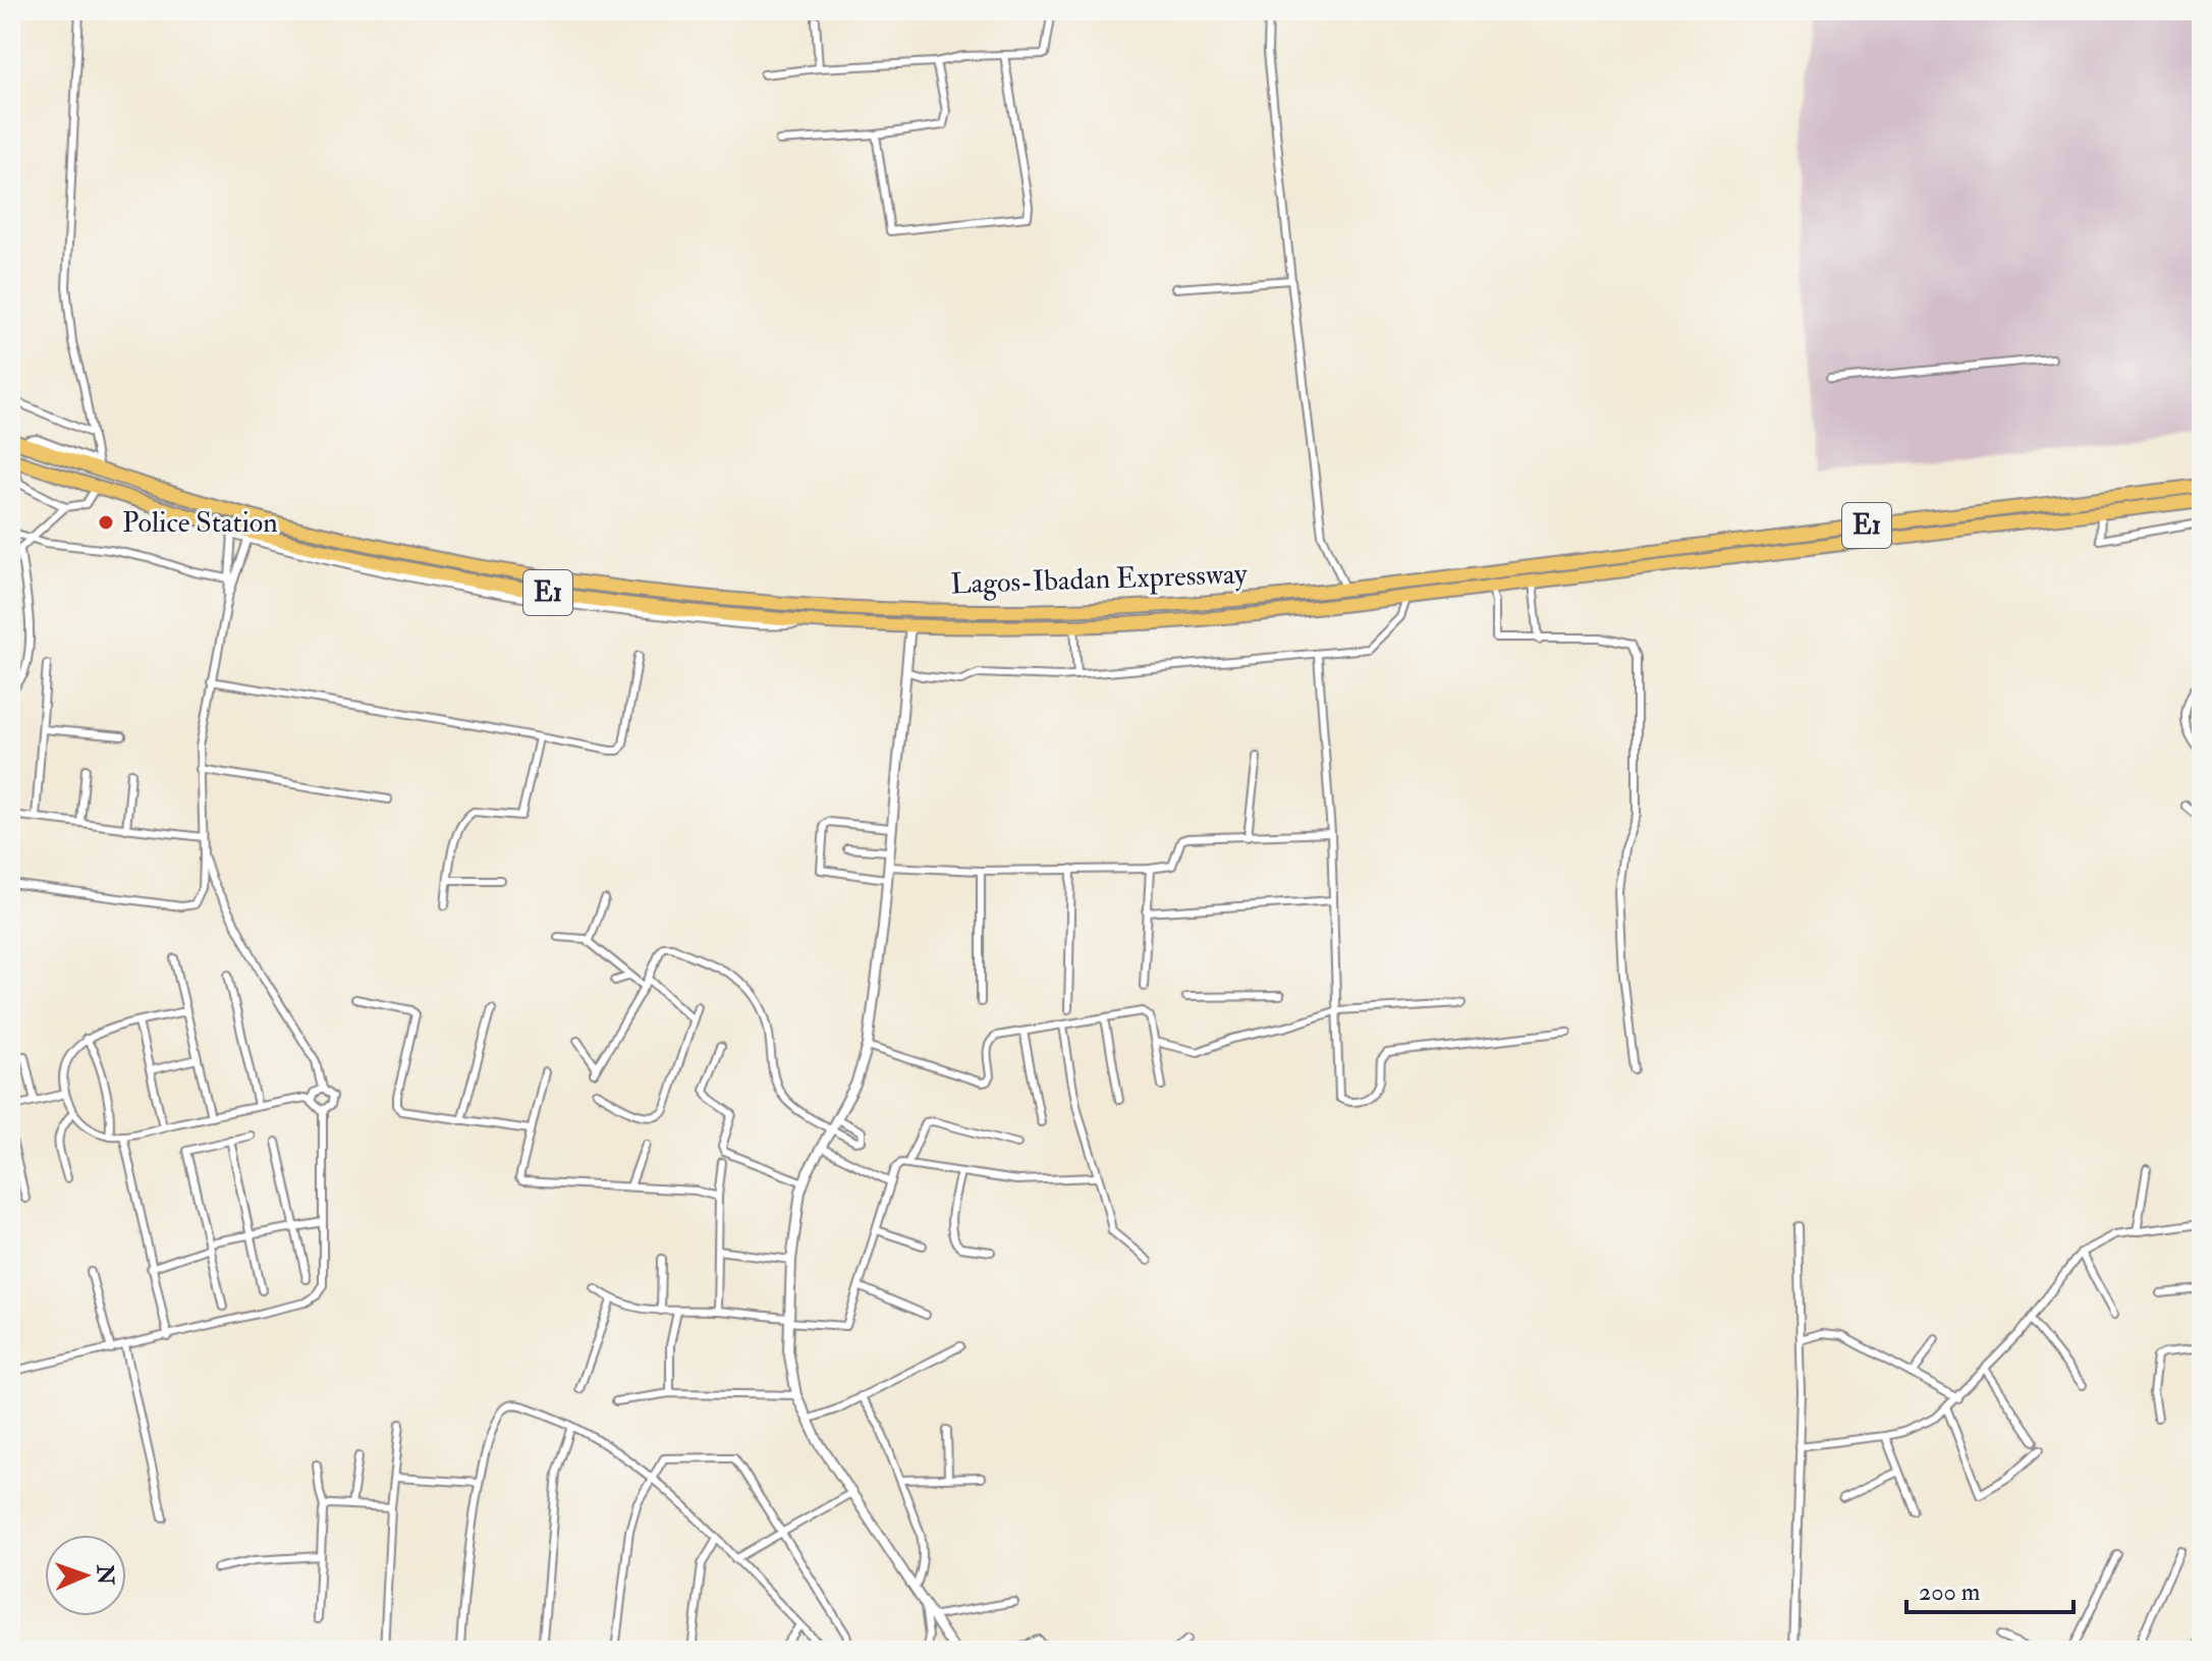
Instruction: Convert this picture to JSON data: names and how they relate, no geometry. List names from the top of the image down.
{
  "streets": {
    "highway": ["E1", "Lagos-Ibadan Expressway"]
  },
  "places": ["Police Station"],
  "scale_bar": "200 m",
  "north": "right"
}
